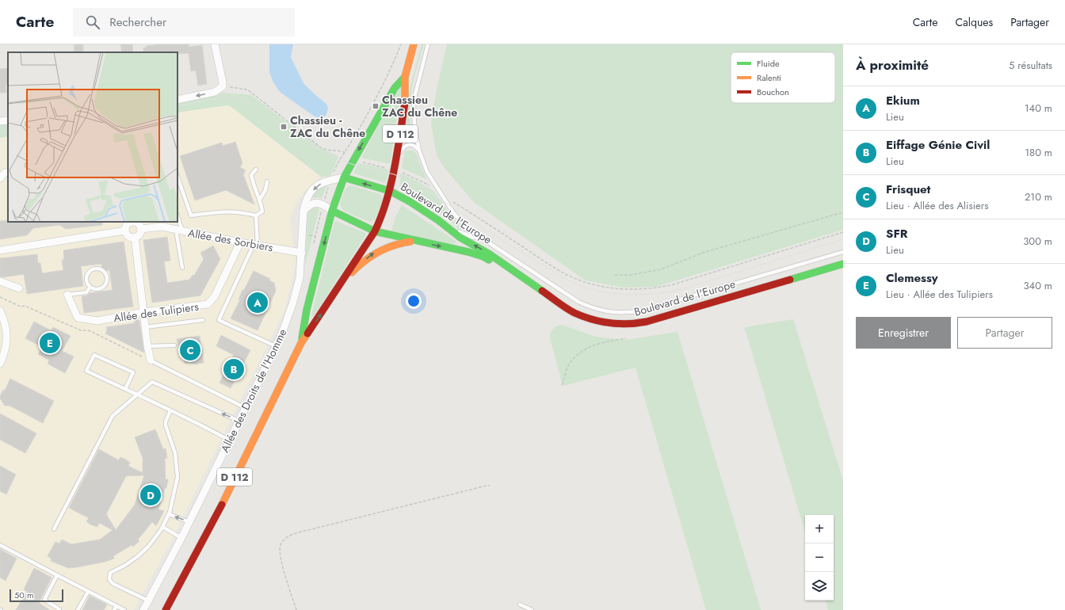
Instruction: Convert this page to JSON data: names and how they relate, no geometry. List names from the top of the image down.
{
  "streets": {
    "main road": ["D 112", "Boulevard de l'Europe"],
    "street": ["Allée des Sorbiers", "Allée des Tulipiers", "Allée des Droits de l'Homme"]
  },
  "crossings": [
    ["D 112", "Boulevard de l'Europe"],
    ["D 112", "Allée des Droits de l'Homme"],
    ["Boulevard de l'Europe", "Allée des Droits de l'Homme"],
    ["Allée des Sorbiers", "Allée des Tulipiers"],
    ["Allée des Sorbiers", "Allée des Droits de l'Homme"]
  ],
  "places": {
    "transit": ["Chassieu ZAC du Chêne", "Chassieu - ZAC du Chêne"]
  },
  "legend": ["Fluide", "Ralenti", "Bouchon"],
  "scale_bar": "50 m",
  "page": {
    "header": "Carte",
    "search": "Rechercher",
    "nav": ["Carte", "Calques", "Partager"],
    "heading": ["À proximité", "5 résultats"],
    "list": [
      {
        "mark": "A",
        "name": "Ekium",
        "note": "Lieu",
        "value": "140 m"
      },
      {
        "mark": "B",
        "name": "Eiffage Génie Civil",
        "note": "Lieu",
        "value": "180 m"
      },
      {
        "mark": "C",
        "name": "Frisquet",
        "note": "Lieu · Allée des Alisiers",
        "value": "210 m"
      },
      {
        "mark": "D",
        "name": "SFR",
        "note": "Lieu",
        "value": "300 m"
      },
      {
        "mark": "E",
        "name": "Clemessy",
        "note": "Lieu · Allée des Tulipiers",
        "value": "340 m"
      }
    ],
    "pins": [
      "A",
      "E",
      "C",
      "B",
      "D"
    ],
    "buttons": ["Enregistrer", "Partager"],
    "map_buttons": ["+", "−"],
    "scale": "50 m"
  }
}
